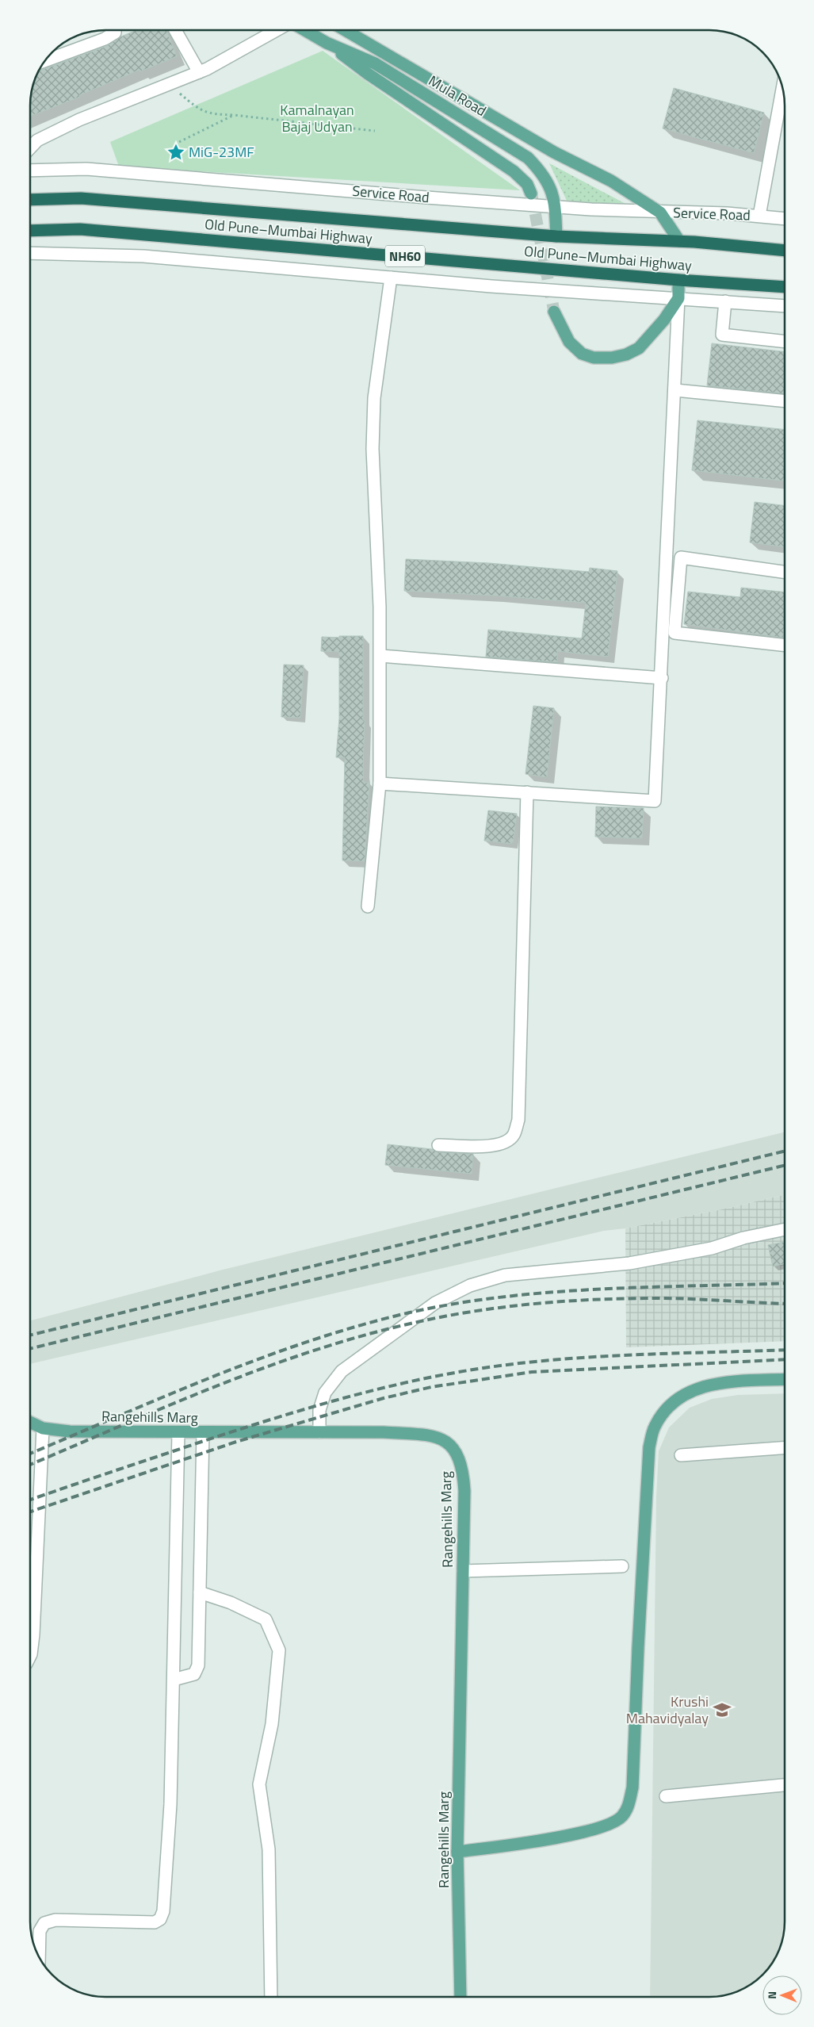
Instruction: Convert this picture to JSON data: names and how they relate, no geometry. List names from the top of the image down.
{
  "streets": {
    "highway": ["Old Pune–Mumbai Highway", "NH60"],
    "main road": ["Mula Road", "Rangehills Marg"],
    "street": ["Service Road"]
  },
  "crossings": [
    ["Mula Road", "Service Road"],
    ["Mula Road", "Old Pune–Mumbai Highway"]
  ],
  "parks": ["Kamalnayan Bajaj Udyan"],
  "places": {
    "place": ["MiG-23MF"],
    "school or university": ["Krushi Mahavidyalay"]
  },
  "north": "left"
}
